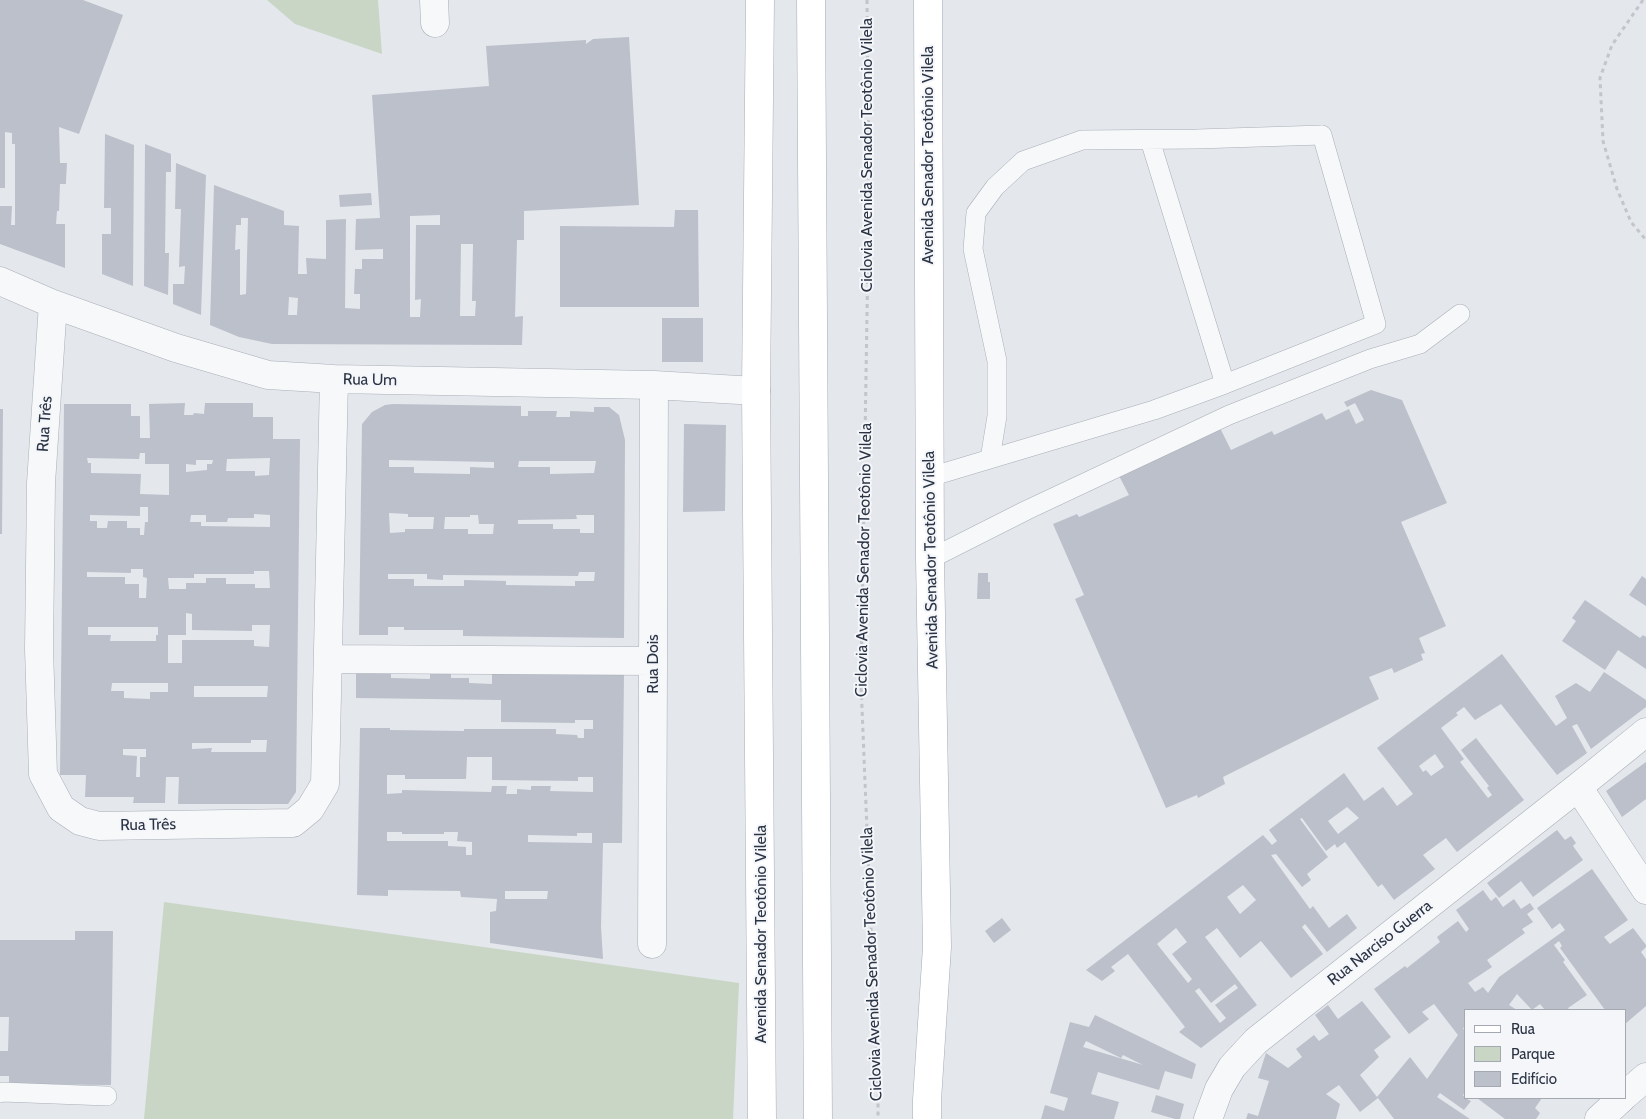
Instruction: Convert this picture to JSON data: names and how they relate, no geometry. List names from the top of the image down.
{
  "streets": {
    "main road": ["Avenida Senador Teotônio Vilela"],
    "street": [
      "Rua Um",
      "Rua Três",
      "Rua Dois",
      "Rua Narciso Guerra"
    ],
    "path": ["Ciclovia Avenida Senador Teotônio Vilela"]
  },
  "crossings": [
    ["Avenida Senador Teotônio Vilela", "Rua Um"],
    ["Rua Um", "Rua Três"],
    ["Rua Um", "Rua Dois"]
  ],
  "legend": ["Rua", "Parque", "Edifício"]
}
